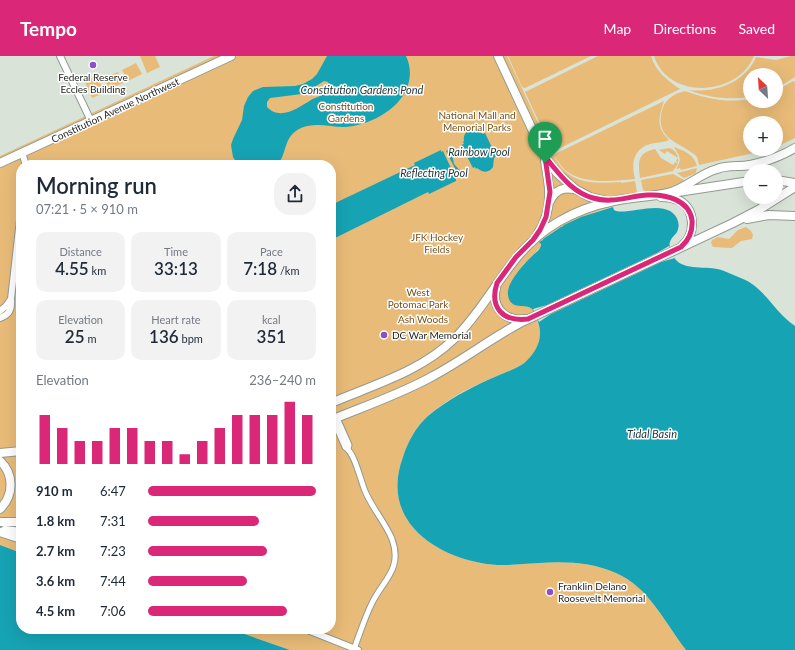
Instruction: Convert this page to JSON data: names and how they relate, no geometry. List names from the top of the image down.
{
  "streets": {
    "main road": ["Constitution Avenue Northwest"]
  },
  "water": [
    "Constitution Gardens Pond",
    "Rainbow Pool",
    "Reflecting Pool",
    "Tidal Basin"
  ],
  "parks": [
    "Constitution Gardens",
    "National Mall and Memorial Parks",
    "JFK Hockey Fields",
    "West Potomac Park",
    "Ash Woods"
  ],
  "places": ["Federal Reserve Eccles Building", "DC War Memorial", "Franklin Delano Roosevelt Memorial"],
  "north": "top left",
  "page": {
    "header": "Tempo",
    "nav": ["Map", "Directions", "Saved"],
    "map_buttons": ["+", "−"],
    "heading": ["Morning run", "07:21 · 5 × 910 m"],
    "stats": [
      ["Distance", "4.55 km"],
      ["Time", "33:13"],
      ["Pace", "7:18 /km"],
      ["Elevation", "25 m"],
      ["Heart rate", "136 bpm"],
      ["kcal", "351"]
    ],
    "chart": ["Elevation", "236–240 m"],
    "list": [
      {
        "name": "910 m",
        "note": "6:47"
      },
      {
        "name": "1.8 km",
        "note": "7:31"
      },
      {
        "name": "2.7 km",
        "note": "7:23"
      },
      {
        "name": "3.6 km",
        "note": "7:44"
      },
      {
        "name": "4.5 km",
        "note": "7:06"
      }
    ]
  }
}
